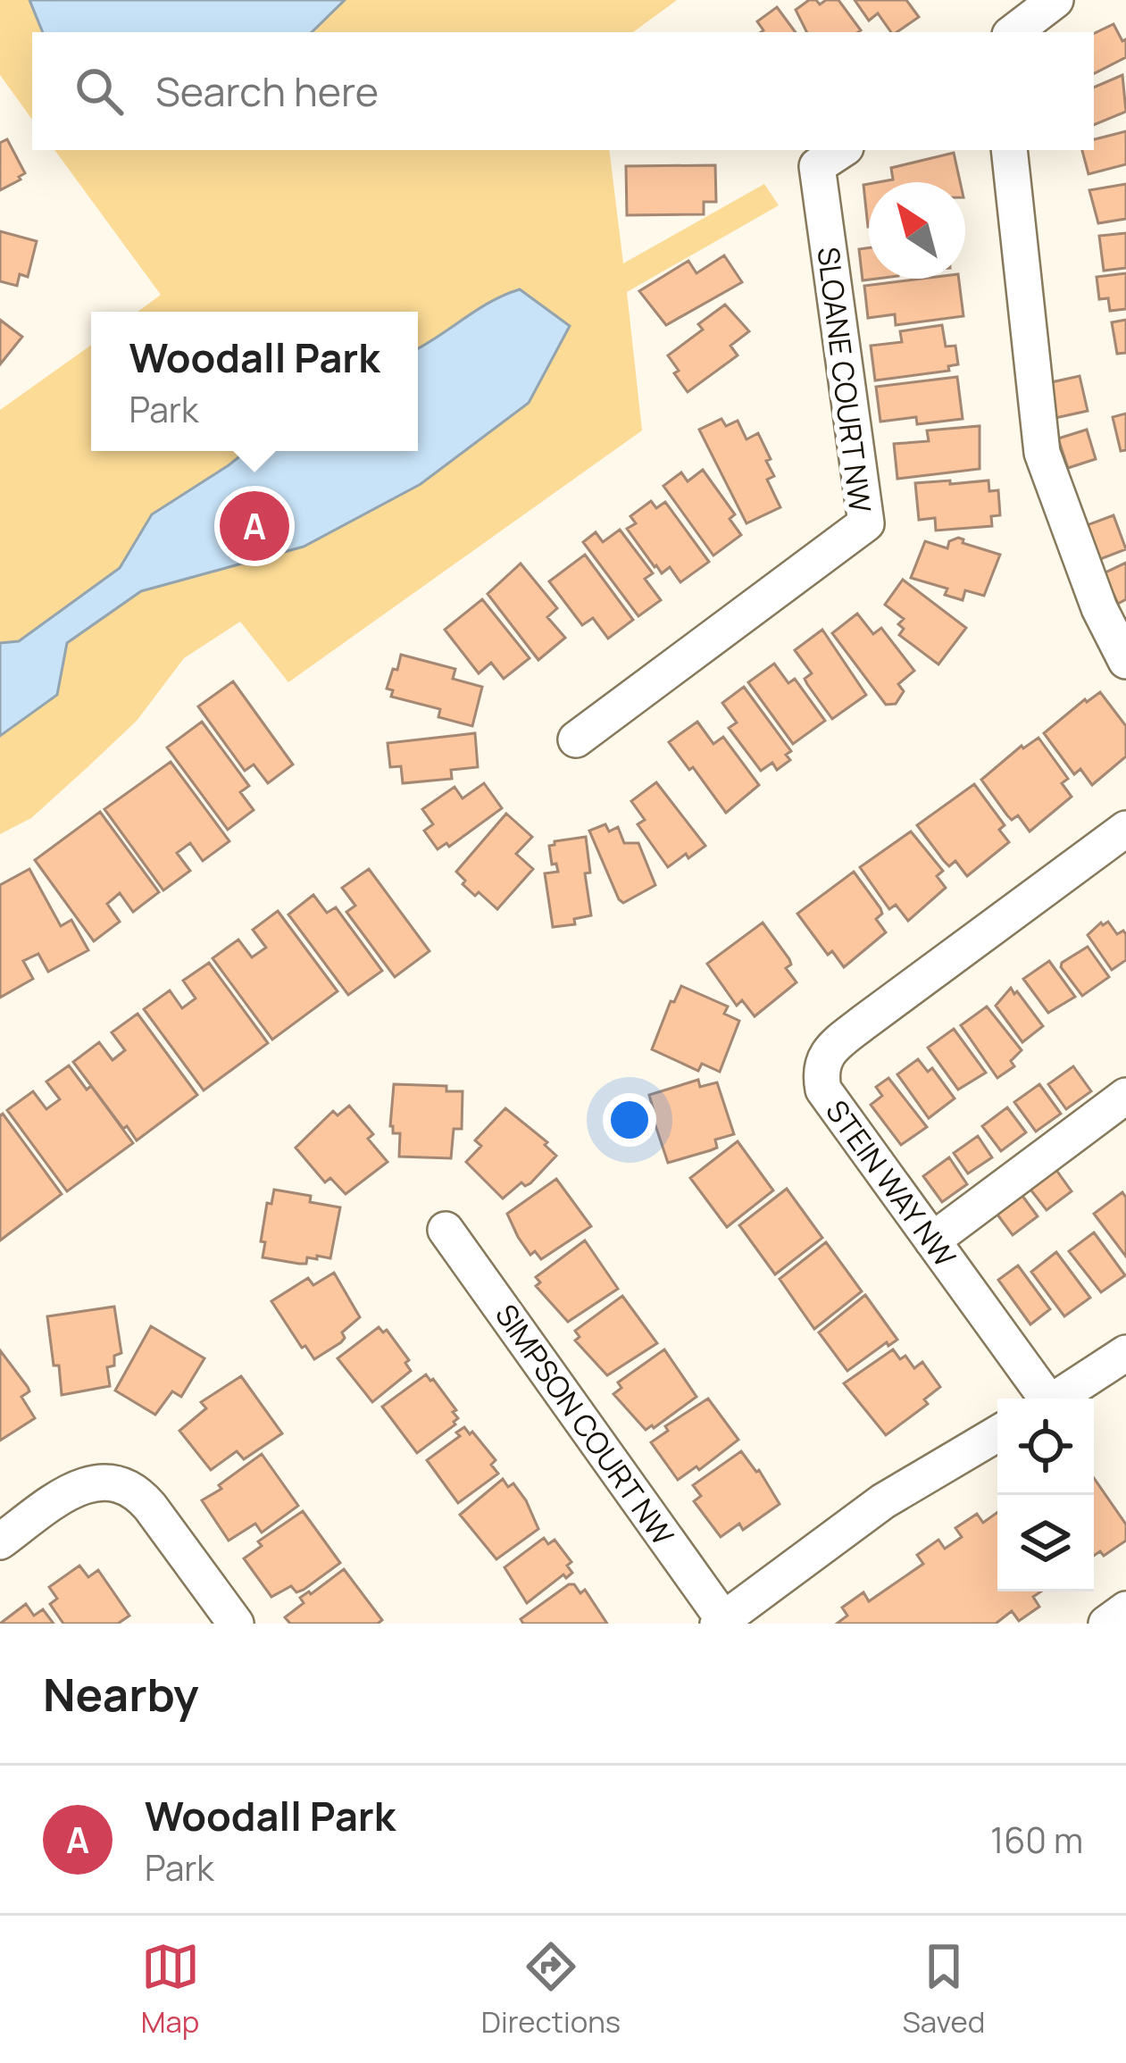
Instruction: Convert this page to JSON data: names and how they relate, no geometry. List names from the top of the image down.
{
  "streets": {
    "street": ["SLOANE COURT NW", "STEIN WAY NW", "SIMPSON COURT NW"]
  },
  "north": "top left",
  "page": {
    "search": "Search here",
    "popup": ["Woodall Park", "Park"],
    "pins": "A",
    "heading": "Nearby",
    "list": [
      {
        "mark": "A",
        "name": "Woodall Park",
        "note": "Park",
        "value": "160 m"
      }
    ],
    "nav": ["Map", "Directions", "Saved"]
  }
}
